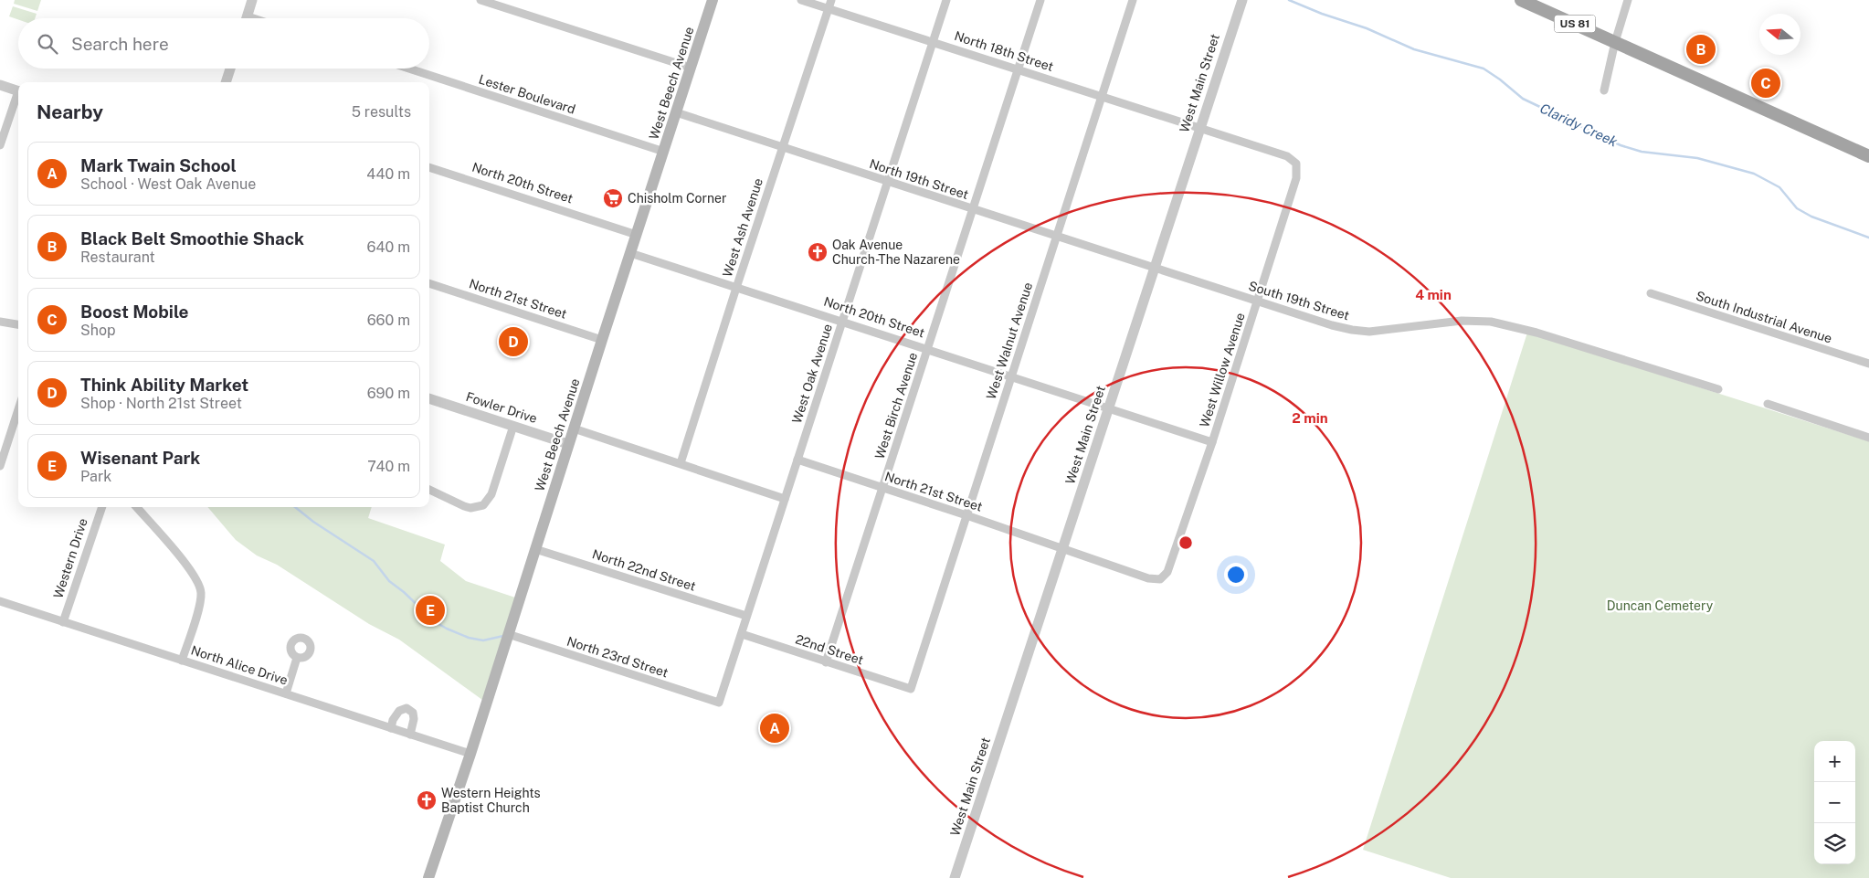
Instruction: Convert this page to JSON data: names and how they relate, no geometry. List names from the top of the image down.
{
  "streets": {
    "main road": ["US 81", "West Beech Avenue"],
    "street": [
      "North 18th Street",
      "West Main Street",
      "Lester Boulevard",
      "North 19th Street",
      "North 20th Street",
      "West Ash Avenue",
      "North 21st Street",
      "South 19th Street",
      "South Industrial Avenue",
      "West Walnut Avenue",
      "West Willow Avenue",
      "West Oak Avenue",
      "West Birch Avenue",
      "Fowler Drive",
      "Western Drive",
      "North 22nd Street",
      "22nd Street",
      "North 23rd Street",
      "North Alice Drive"
    ]
  },
  "crossings": [
    ["North 18th Street", "West Main Street"],
    ["North 18th Street", "West Ash Avenue"],
    ["North 18th Street", "West Walnut Avenue"],
    ["North 18th Street", "West Willow Avenue"],
    ["North 18th Street", "West Oak Avenue"],
    ["North 18th Street", "West Birch Avenue"],
    ["West Beech Avenue", "Lester Boulevard"],
    ["West Beech Avenue", "North 19th Street"],
    ["West Beech Avenue", "North 20th Street"],
    ["West Beech Avenue", "North 21st Street"],
    ["West Beech Avenue", "Fowler Drive"],
    ["West Beech Avenue", "North 22nd Street"],
    ["West Beech Avenue", "North 23rd Street"],
    ["West Beech Avenue", "North Alice Drive"],
    ["West Main Street", "North 19th Street"],
    ["West Main Street", "North 20th Street"],
    ["West Main Street", "North 21st Street"],
    ["West Main Street", "South 19th Street"],
    ["North 19th Street", "West Ash Avenue"],
    ["North 19th Street", "South 19th Street"],
    ["North 19th Street", "West Walnut Avenue"],
    ["North 19th Street", "West Oak Avenue"],
    ["North 19th Street", "West Birch Avenue"],
    ["North 20th Street", "West Ash Avenue"],
    ["North 20th Street", "West Walnut Avenue"],
    ["North 20th Street", "West Willow Avenue"],
    ["North 20th Street", "West Oak Avenue"],
    ["North 20th Street", "West Birch Avenue"],
    ["North 21st Street", "West Walnut Avenue"],
    ["North 21st Street", "West Willow Avenue"],
    ["North 21st Street", "West Oak Avenue"],
    ["North 21st Street", "West Birch Avenue"],
    ["South 19th Street", "West Willow Avenue"],
    ["West Walnut Avenue", "22nd Street"],
    ["West Oak Avenue", "North 22nd Street"],
    ["West Oak Avenue", "22nd Street"],
    ["West Oak Avenue", "North 23rd Street"],
    ["West Birch Avenue", "22nd Street"],
    ["Western Drive", "North Alice Drive"]
  ],
  "water": ["Claridy Creek"],
  "parks": ["Duncan Cemetery"],
  "places": {
    "supermarket": ["Chisholm Corner"],
    "church": ["Oak Avenue Church-The Nazarene", "Western Heights Baptist Church"]
  },
  "north": "left",
  "page": {
    "search": "Search here",
    "pins": [
      "B",
      "C",
      "D",
      "E",
      "A"
    ],
    "heading": ["Nearby", "5 results"],
    "list": [
      {
        "mark": "A",
        "name": "Mark Twain School",
        "note": "School · West Oak Avenue",
        "value": "440 m"
      },
      {
        "mark": "B",
        "name": "Black Belt Smoothie Shack",
        "note": "Restaurant",
        "value": "640 m"
      },
      {
        "mark": "C",
        "name": "Boost Mobile",
        "note": "Shop",
        "value": "660 m"
      },
      {
        "mark": "D",
        "name": "Think Ability Market",
        "note": "Shop · North 21st Street",
        "value": "690 m"
      },
      {
        "mark": "E",
        "name": "Wisenant Park",
        "note": "Park",
        "value": "740 m"
      }
    ],
    "map_buttons": ["+", "−"]
  },
  "rings": ["4 min", "2 min"]
}
